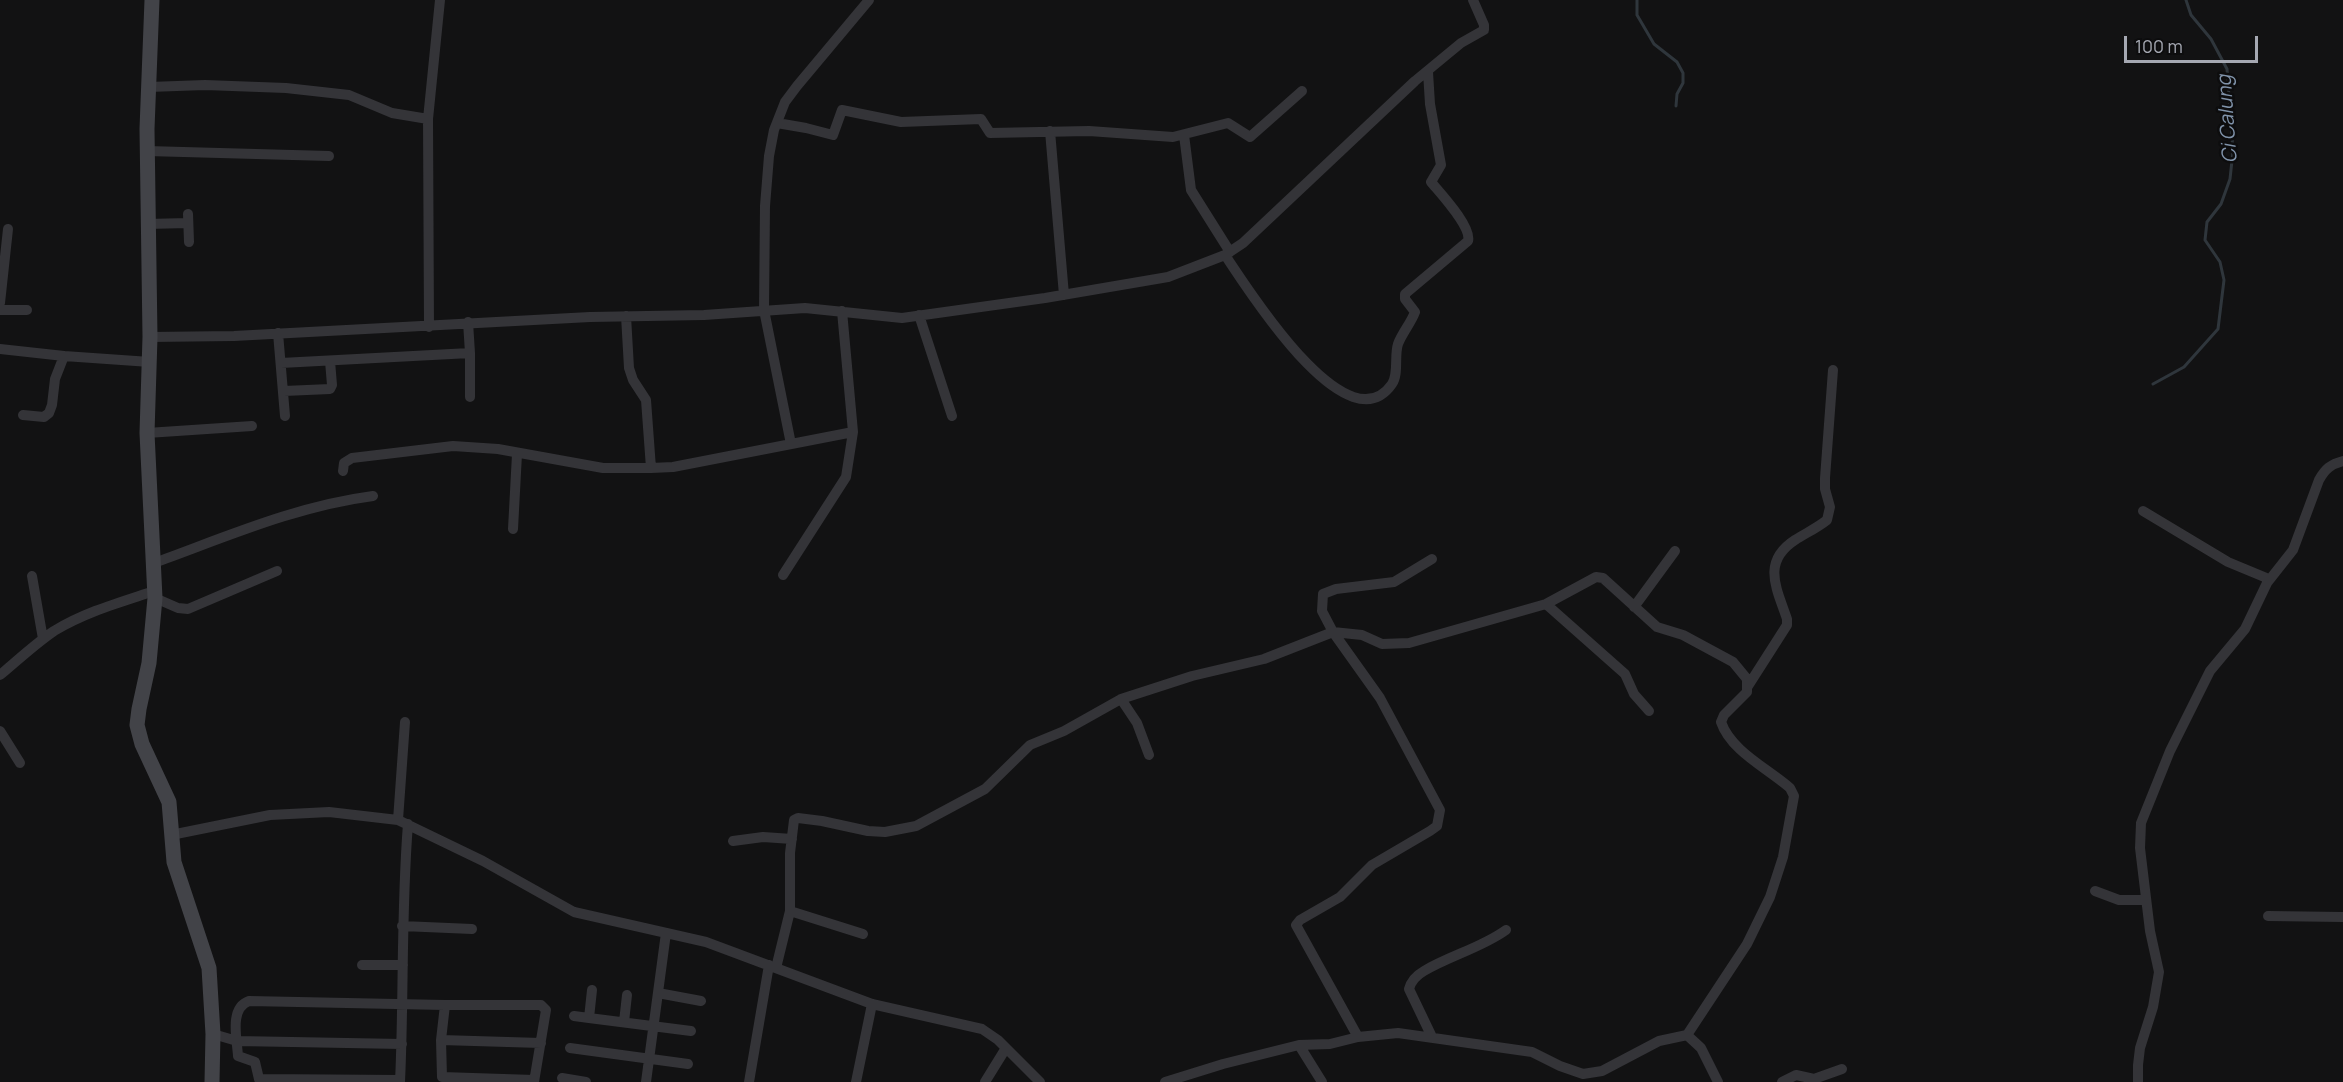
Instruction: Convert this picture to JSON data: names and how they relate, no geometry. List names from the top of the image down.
{
  "water": ["Ci Calung"],
  "scale_bar": "100 m"
}
